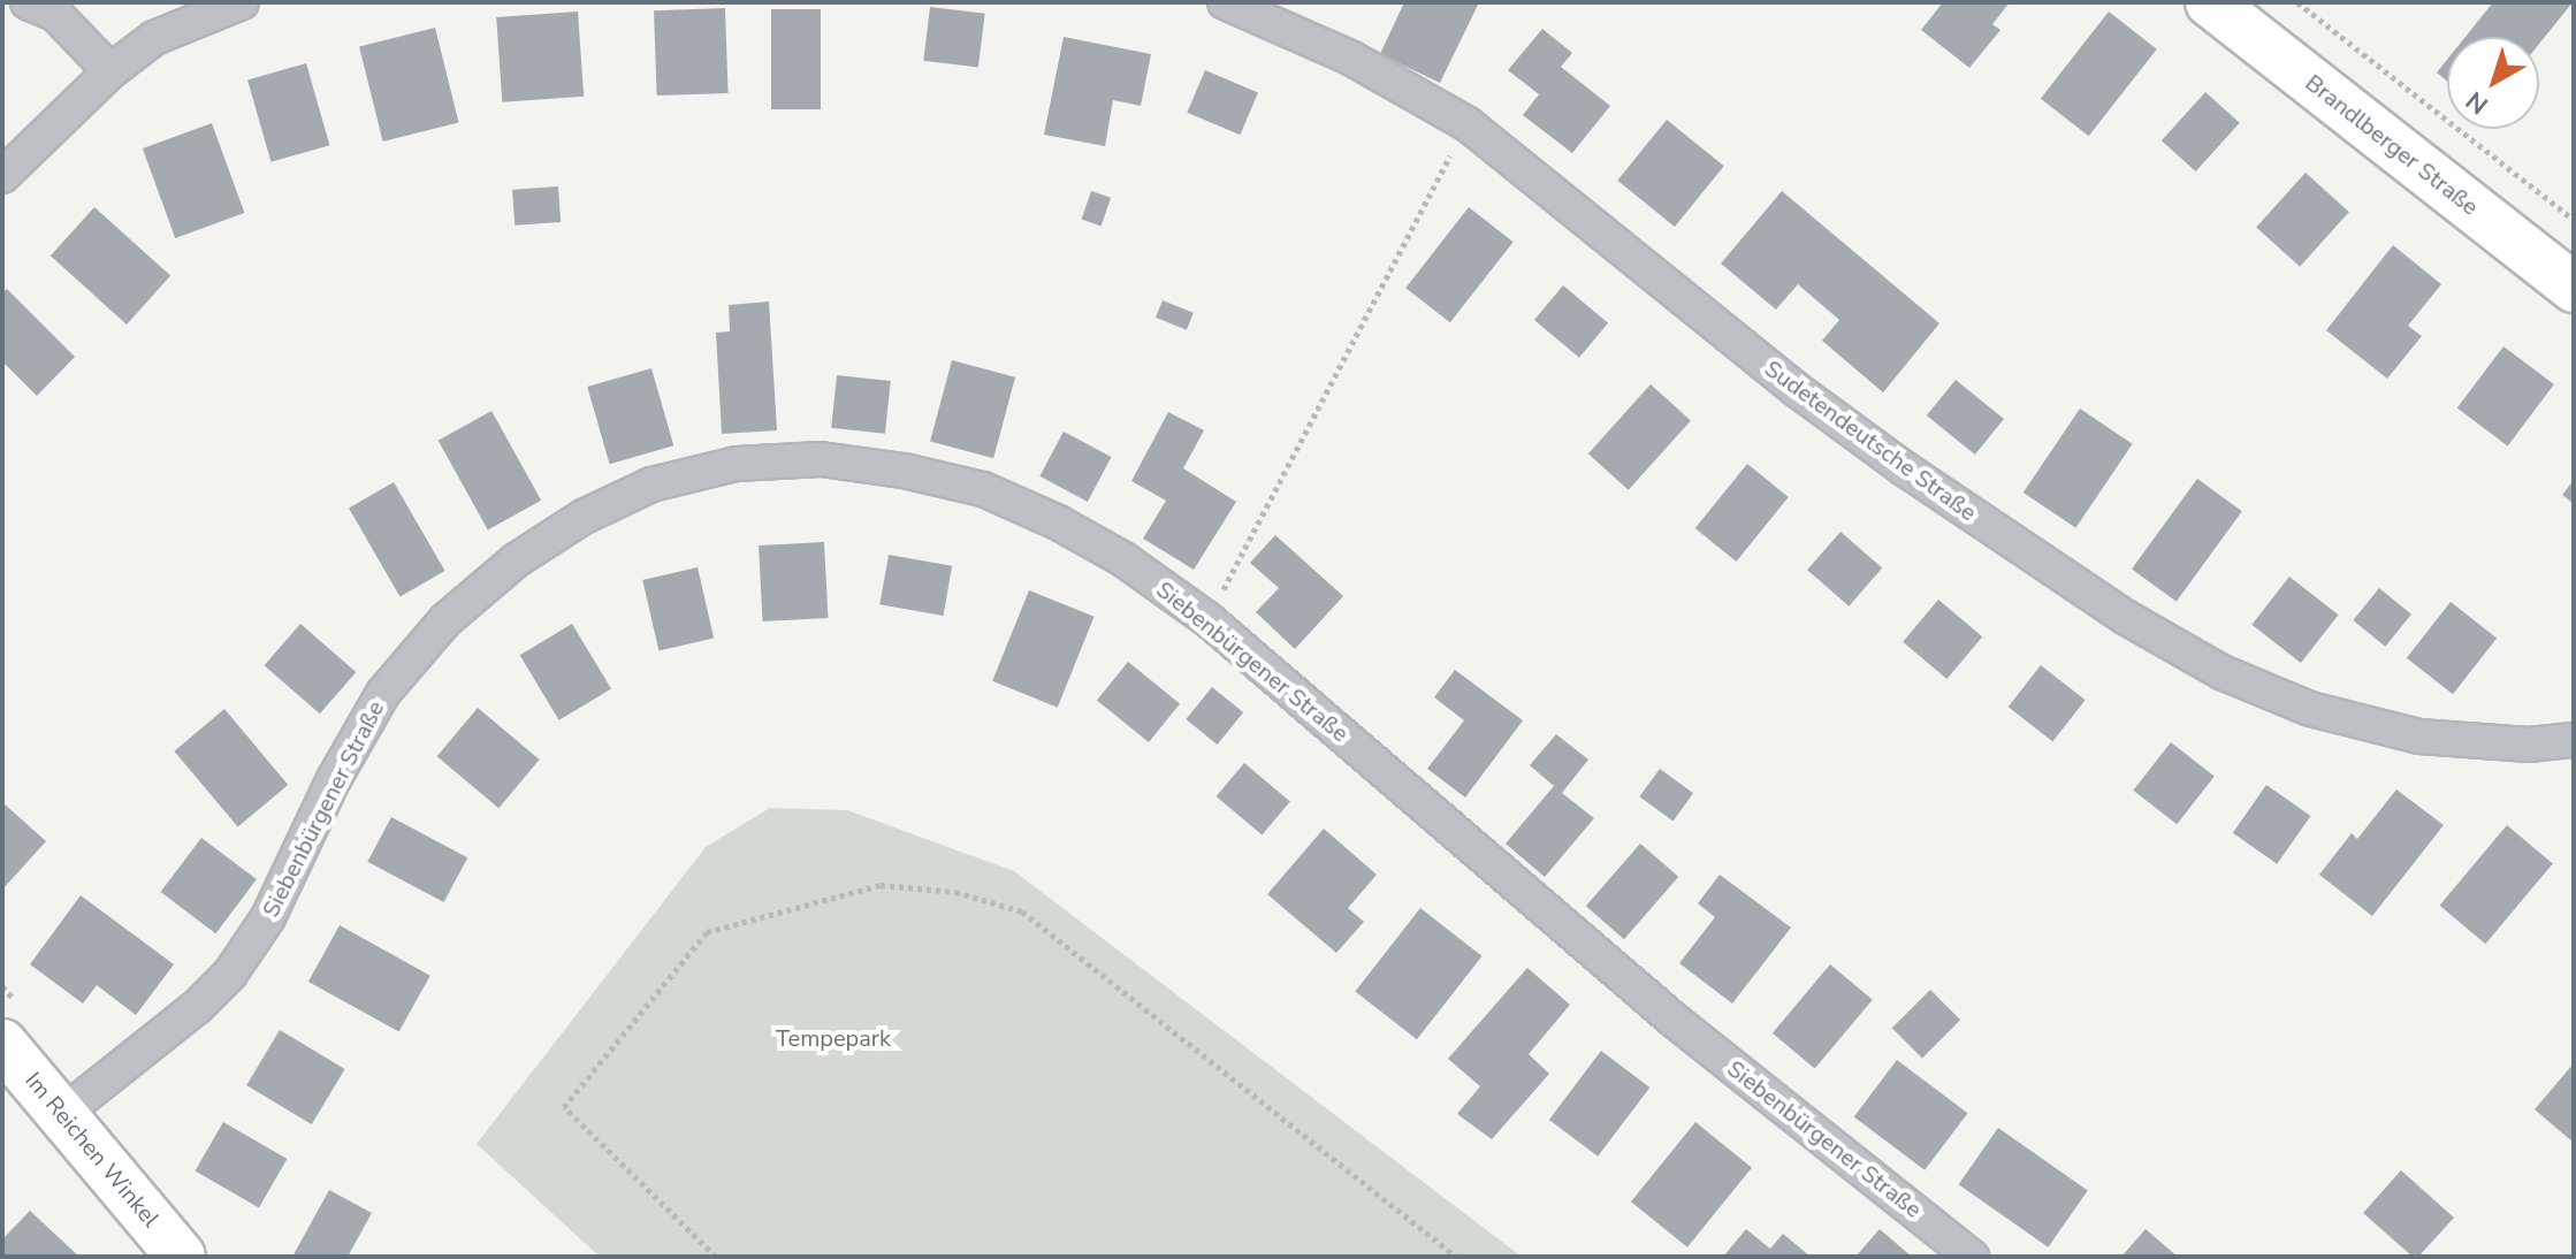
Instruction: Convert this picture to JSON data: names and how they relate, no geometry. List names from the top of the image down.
{
  "streets": {
    "street": [
      "Brandlberger Straße",
      "Sudetendeutsche Straße",
      "Siebenbürgener Straße",
      "Im Reichen Winkel"
    ]
  },
  "crossings": [
    ["Siebenbürgener Straße", "Im Reichen Winkel"]
  ],
  "parks": ["Tempepark"],
  "north": "bottom left"
}
